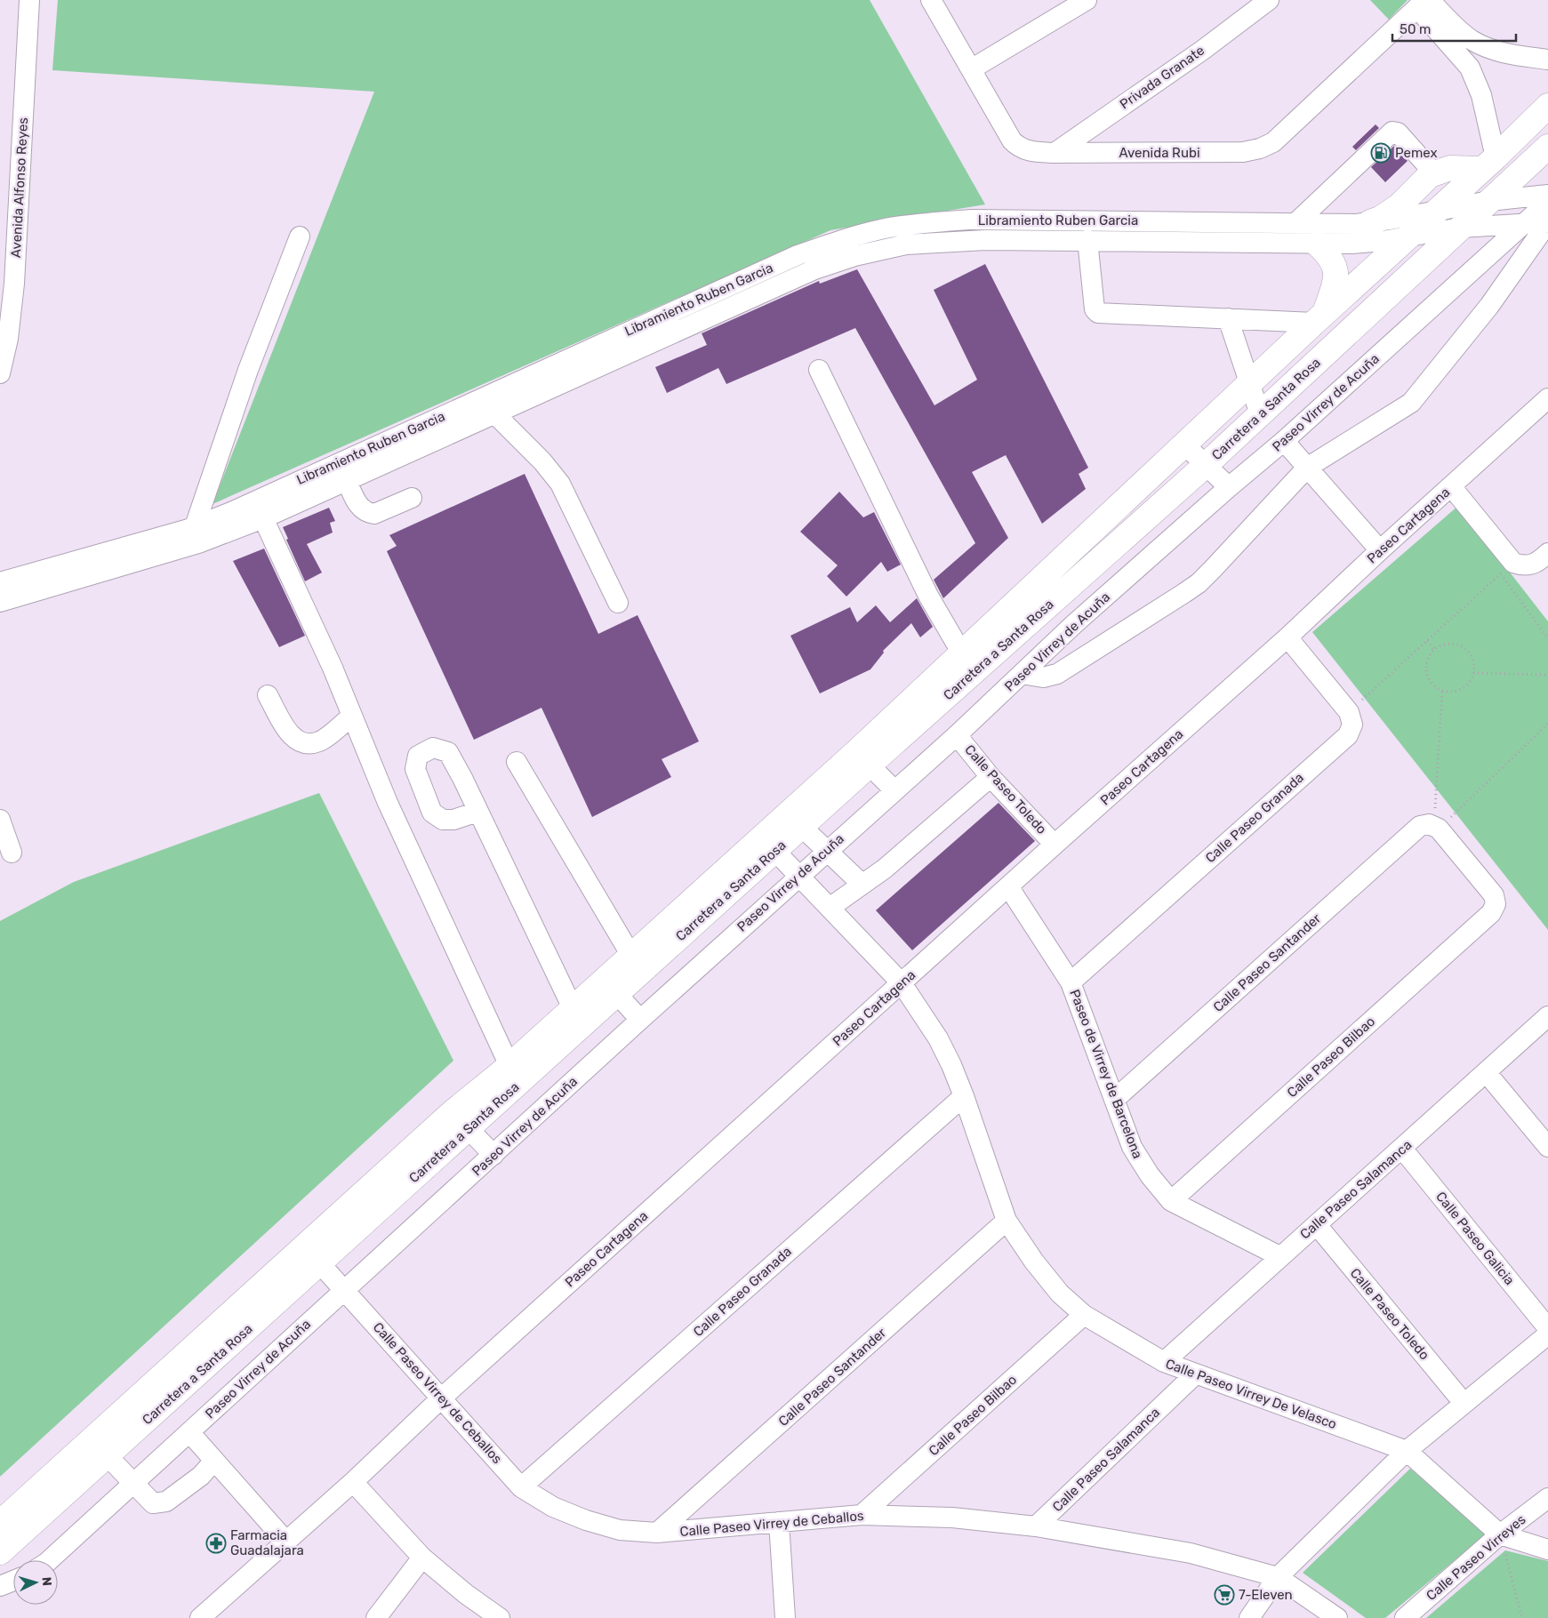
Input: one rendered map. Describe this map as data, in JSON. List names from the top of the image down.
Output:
{
  "streets": {
    "main road": ["Carretera a Santa Rosa"],
    "street": [
      "Privada Granate",
      "Avenida Rubi",
      "Avenida Alfonso Reyes",
      "Libramiento Ruben Garcia",
      "Paseo Virrey de Acuña",
      "Paseo Cartagena",
      "Calle Paseo Toledo",
      "Calle Paseo Granada",
      "Calle Paseo Santander",
      "Calle Paseo Bilbao",
      "Paseo de Virrey de Barcelona",
      "Calle Paseo Salamanca",
      "Calle Paseo Galicia",
      "Calle Paseo Virrey de Ceballos",
      "Calle Paseo Virrey De Velasco",
      "Calle Paseo Virreyes"
    ]
  },
  "crossings": [
    ["Privada Granate", "Avenida Rubi"],
    ["Libramiento Ruben Garcia", "Paseo Virrey de Acuña"],
    ["Libramiento Ruben Garcia", "Carretera a Santa Rosa"],
    ["Paseo Virrey de Acuña", "Calle Paseo Toledo"],
    ["Paseo Virrey de Acuña", "Calle Paseo Virrey de Ceballos"],
    ["Paseo Virrey de Acuña", "Calle Paseo Virrey De Velasco"],
    ["Carretera a Santa Rosa", "Calle Paseo Virrey de Ceballos"],
    ["Carretera a Santa Rosa", "Calle Paseo Virrey De Velasco"],
    ["Paseo Cartagena", "Calle Paseo Toledo"],
    ["Paseo Cartagena", "Paseo de Virrey de Barcelona"],
    ["Paseo Cartagena", "Calle Paseo Virrey de Ceballos"],
    ["Paseo Cartagena", "Calle Paseo Virrey De Velasco"],
    ["Calle Paseo Toledo", "Calle Paseo Salamanca"],
    ["Calle Paseo Granada", "Paseo de Virrey de Barcelona"],
    ["Calle Paseo Granada", "Calle Paseo Virrey de Ceballos"],
    ["Calle Paseo Granada", "Calle Paseo Virrey De Velasco"],
    ["Calle Paseo Santander", "Calle Paseo Bilbao"],
    ["Calle Paseo Santander", "Paseo de Virrey de Barcelona"],
    ["Calle Paseo Santander", "Calle Paseo Virrey de Ceballos"],
    ["Calle Paseo Santander", "Calle Paseo Virrey De Velasco"],
    ["Calle Paseo Bilbao", "Paseo de Virrey de Barcelona"],
    ["Calle Paseo Bilbao", "Calle Paseo Virrey de Ceballos"],
    ["Calle Paseo Bilbao", "Calle Paseo Virrey De Velasco"],
    ["Paseo de Virrey de Barcelona", "Calle Paseo Salamanca"],
    ["Calle Paseo Salamanca", "Calle Paseo Galicia"],
    ["Calle Paseo Salamanca", "Calle Paseo Virrey de Ceballos"],
    ["Calle Paseo Salamanca", "Calle Paseo Virrey De Velasco"],
    ["Calle Paseo Virrey De Velasco", "Calle Paseo Virreyes"]
  ],
  "places": {
    "fuel station": ["Pemex"],
    "pharmacy": ["Farmacia Guadalajara"],
    "supermarket": ["7-Eleven"]
  },
  "scale_bar": "50 m",
  "north": "right"
}
